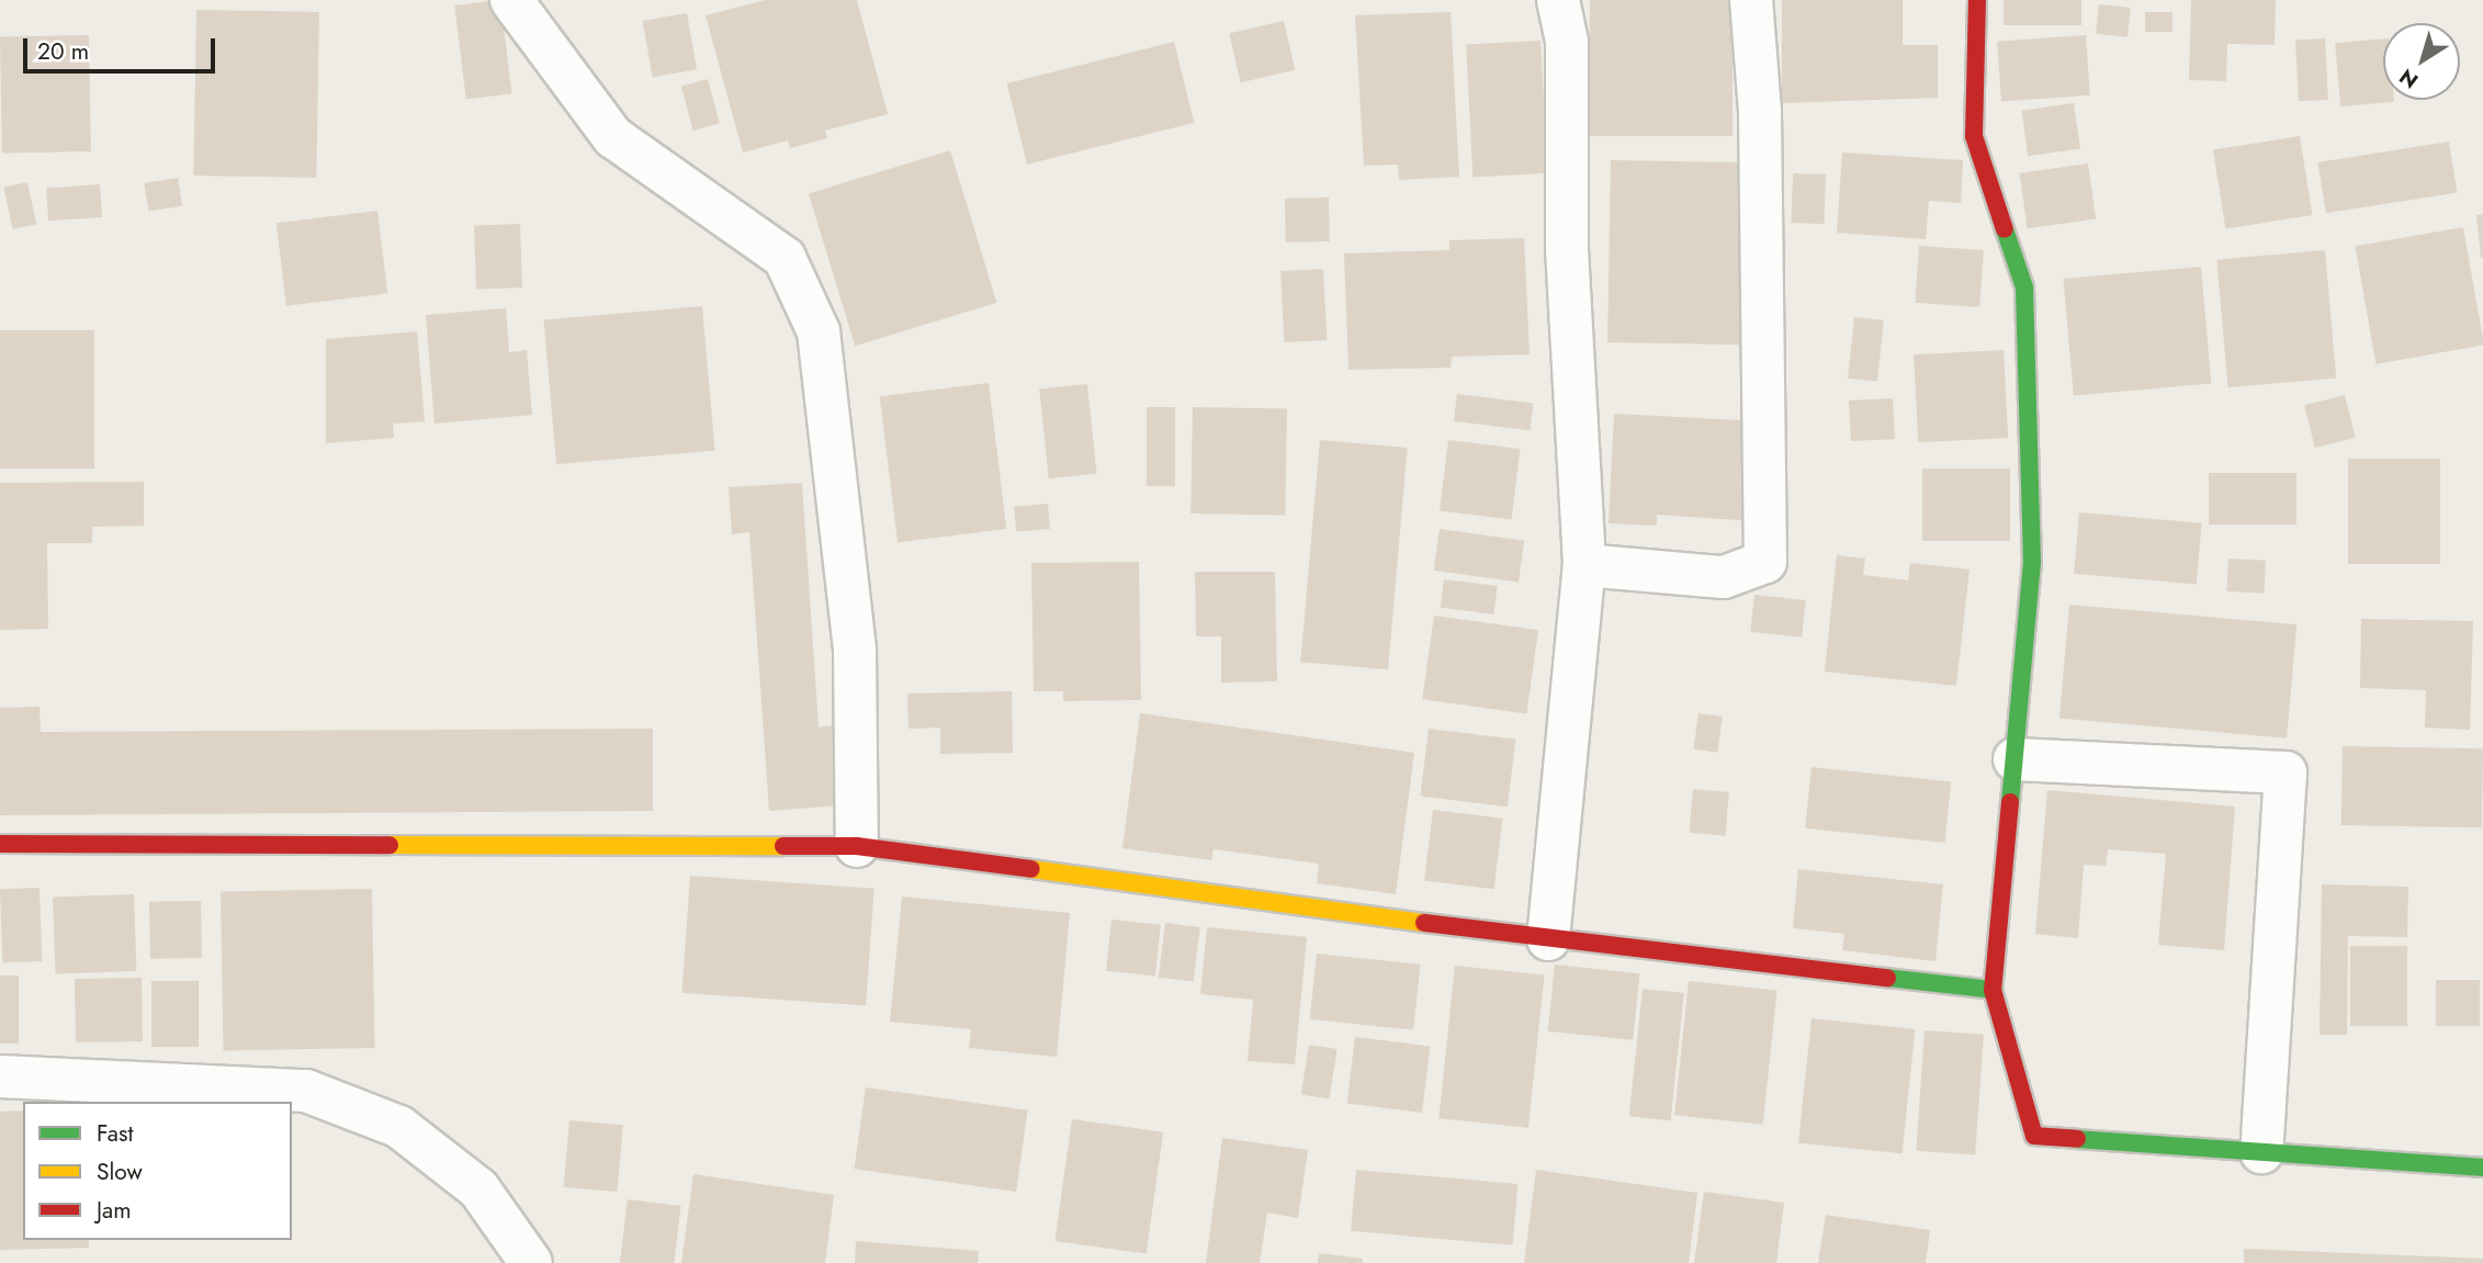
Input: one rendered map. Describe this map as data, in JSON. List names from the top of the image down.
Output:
{
  "legend": ["Fast", "Slow", "Jam"],
  "scale_bar": "20 m",
  "north": "bottom left"
}
